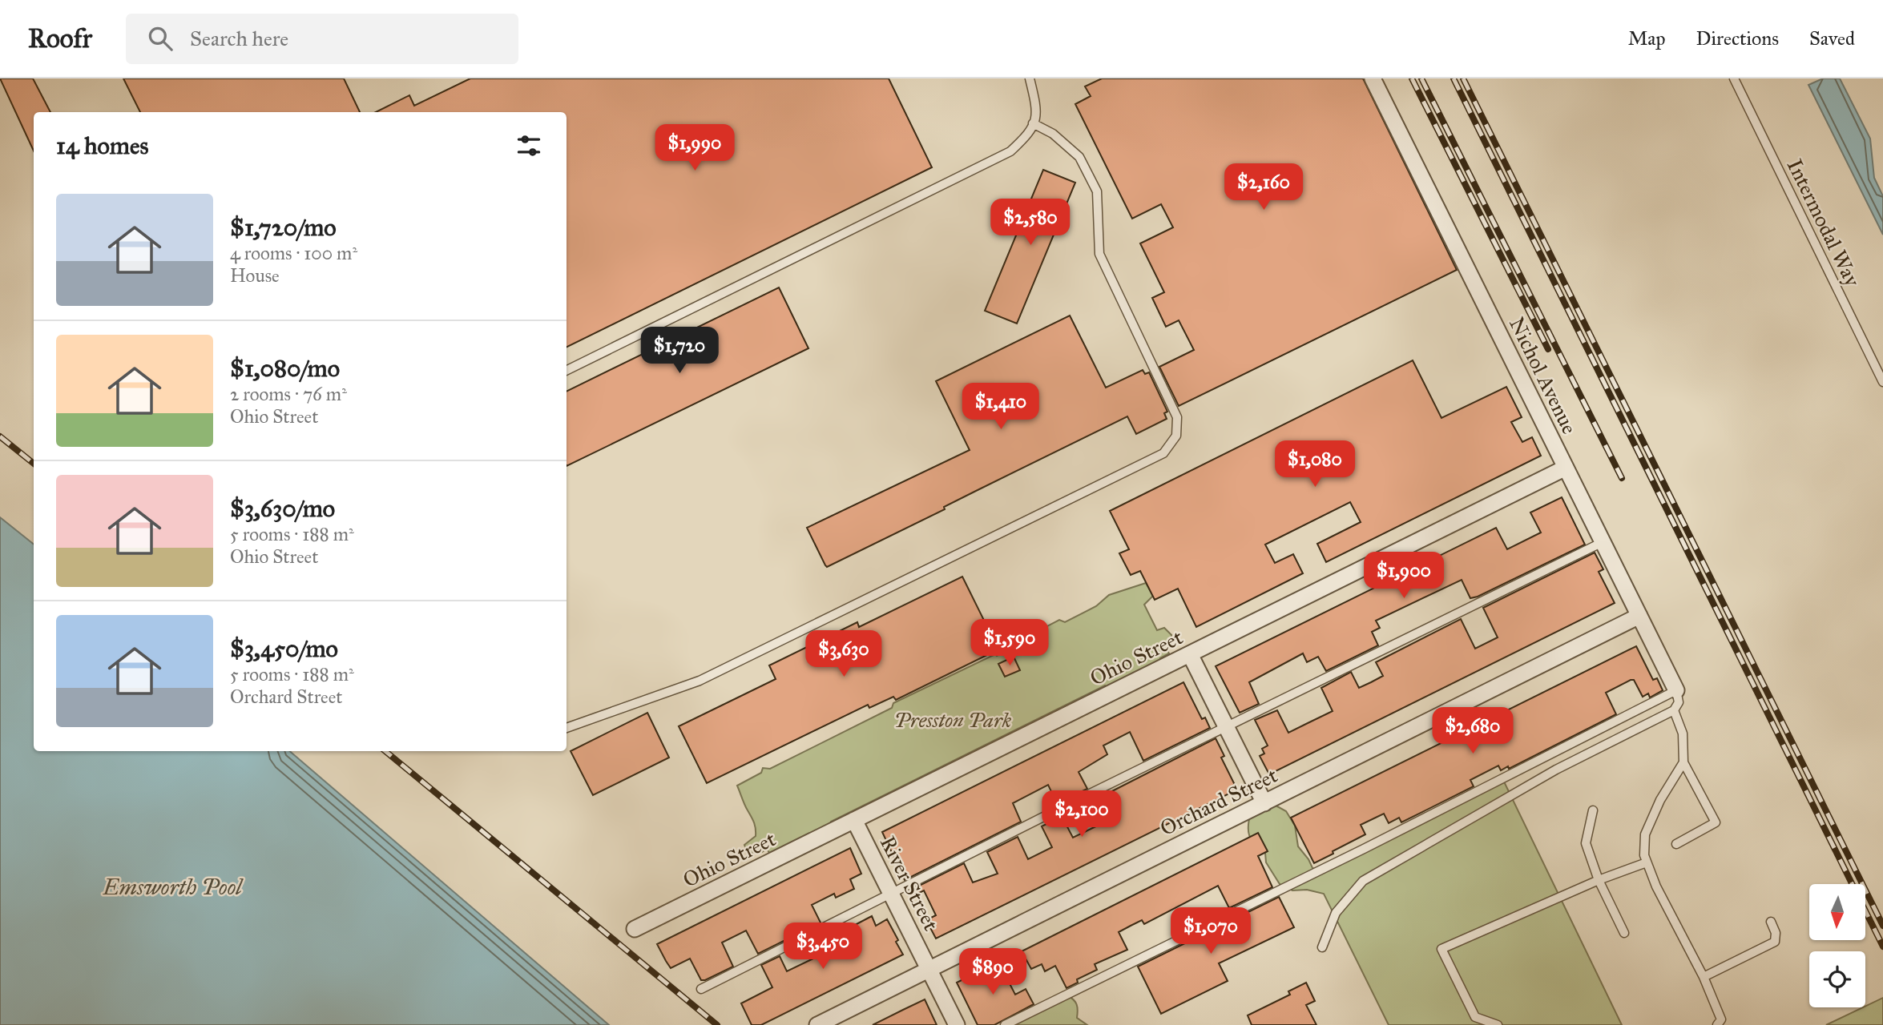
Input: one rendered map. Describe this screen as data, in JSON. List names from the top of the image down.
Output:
{
  "streets": {
    "street": [
      "Nichol Avenue",
      "Ohio Street",
      "Orchard Street",
      "River Street"
    ],
    "lane": ["Intermodal Way"]
  },
  "crossings": [
    ["Nichol Avenue", "Ohio Street"],
    ["Nichol Avenue", "Orchard Street"],
    ["Ohio Street", "River Street"],
    ["Orchard Street", "River Street"]
  ],
  "water": ["Emsworth Pool"],
  "parks": ["Presston Park"],
  "north": "bottom",
  "page": {
    "header": "Roofr",
    "search": "Search here",
    "nav": ["Map", "Directions", "Saved"],
    "heading": "14 homes",
    "price": [
      "$1,990",
      "$2,160",
      "$2,580",
      "$1,720",
      "$1,410",
      "$1,080",
      "$1,900",
      "$1,590",
      "$3,630",
      "$2,680",
      "$2,100",
      "$1,070",
      "$3,450",
      "$890"
    ],
    "list": [
      {
        "name": "$1,720/mo",
        "note": "4 rooms · 100 m² · House"
      },
      {
        "name": "$1,080/mo",
        "note": "2 rooms · 76 m² · Ohio Street"
      },
      {
        "name": "$3,630/mo",
        "note": "5 rooms · 188 m² · Ohio Street"
      },
      {
        "name": "$3,450/mo",
        "note": "5 rooms · 188 m² · Orchard Street"
      }
    ]
  }
}
